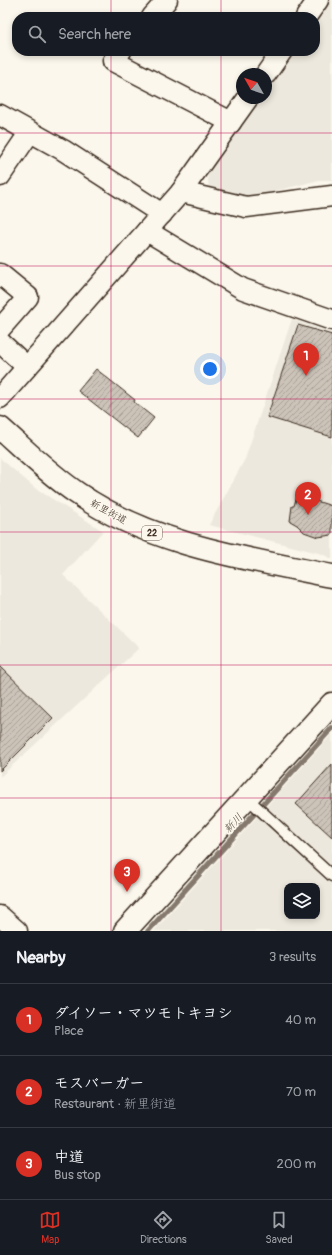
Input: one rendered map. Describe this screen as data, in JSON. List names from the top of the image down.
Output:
{
  "streets": {
    "main road": ["新里街道", "22"]
  },
  "water": ["新川"],
  "north": "top left",
  "page": {
    "search": "Search here",
    "pins": ["1", "2", "3"],
    "heading": ["Nearby", "3 results"],
    "list": [
      {
        "mark": "1",
        "name": "ダイソー・マツモトキヨシ",
        "note": "Place",
        "value": "40 m"
      },
      {
        "mark": "2",
        "name": "モスバーガー",
        "note": "Restaurant · 新里街道",
        "value": "70 m"
      },
      {
        "mark": "3",
        "name": "中道",
        "note": "Bus stop",
        "value": "200 m"
      }
    ],
    "nav": ["Map", "Directions", "Saved"]
  }
}
